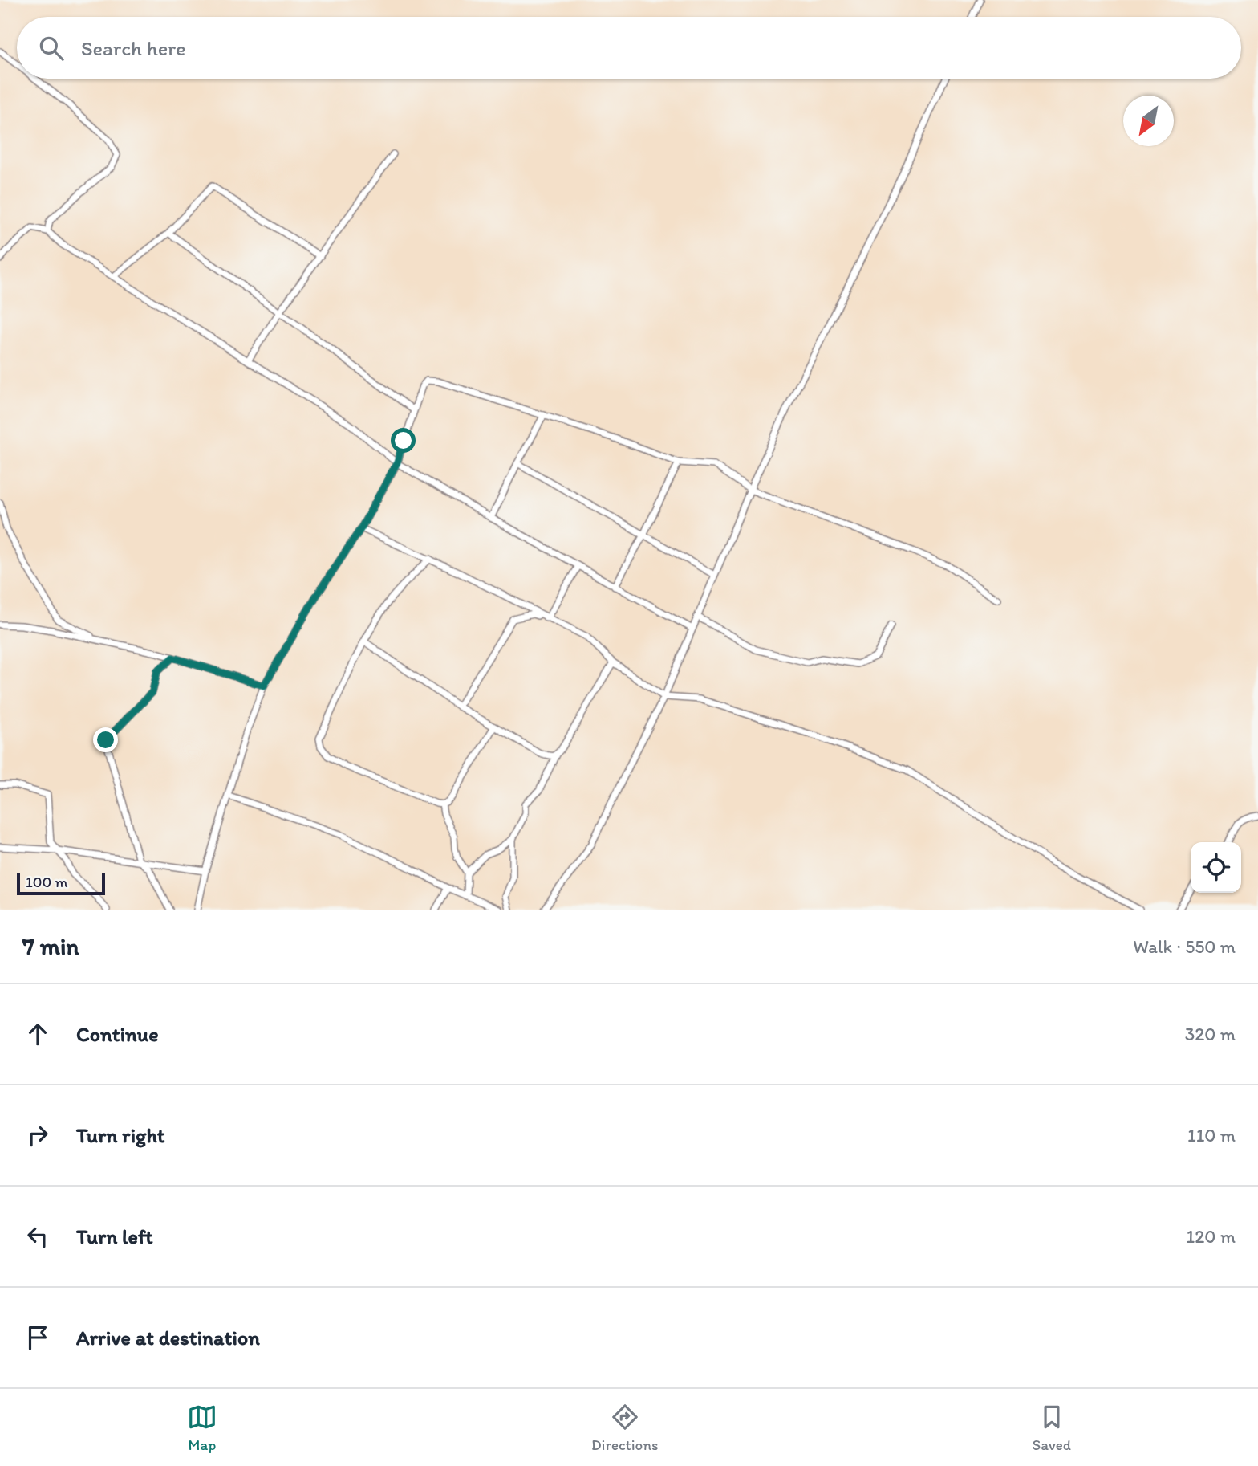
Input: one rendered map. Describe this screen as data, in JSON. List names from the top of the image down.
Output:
{
  "scale_bar": "100 m",
  "north": "bottom left",
  "page": {
    "search": "Search here",
    "scale": "100 m",
    "heading": ["7 min", "Walk · 550 m"],
    "list": [
      ["Continue", "320 m"],
      ["Turn right", "110 m"],
      ["Turn left", "120 m"],
      "Arrive at destination"
    ],
    "nav": ["Map", "Directions", "Saved"]
  }
}
